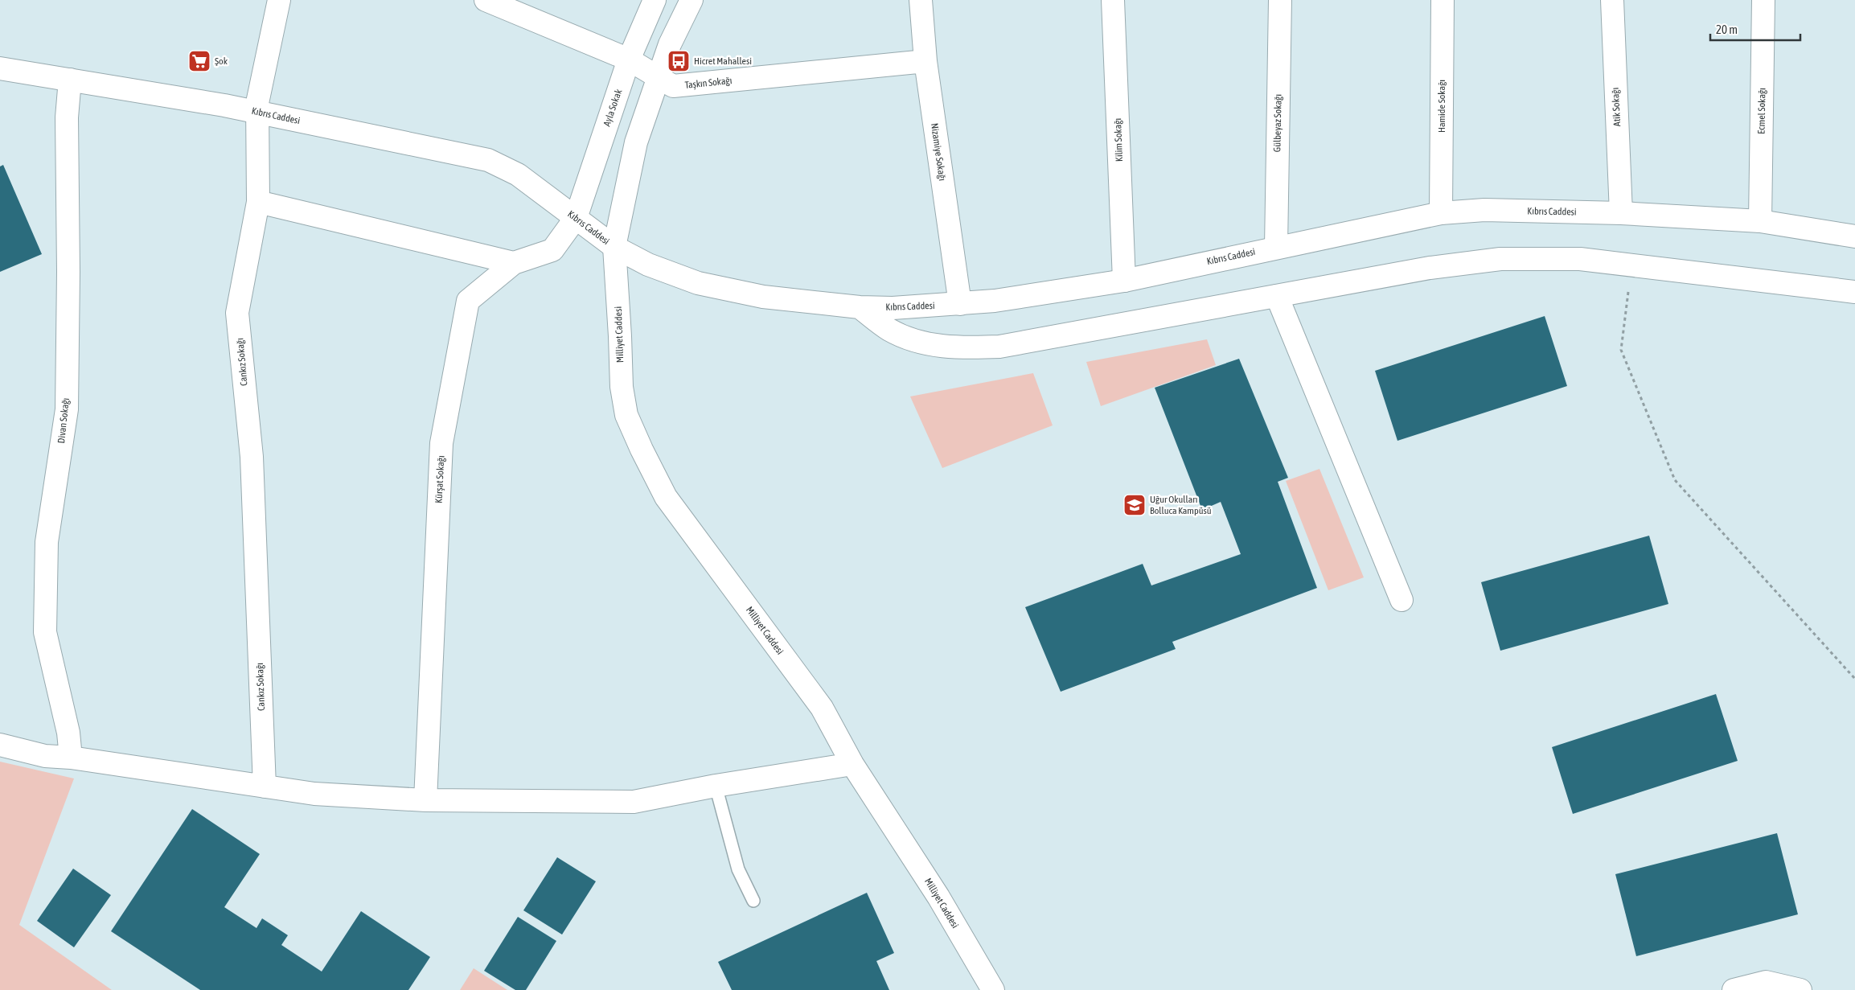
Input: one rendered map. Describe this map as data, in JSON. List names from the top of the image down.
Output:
{
  "streets": {
    "street": [
      "Taşkın Sokağı",
      "Hamide Sokağı",
      "Atik Sokağı",
      "Ayla Sokak",
      "Ecmel Sokağı",
      "Kıbrıs Caddesi",
      "Gülbeyaz Sokağı",
      "Kilim Sokağı",
      "Nizamiye Sokağı",
      "Milliyet Caddesi",
      "Cankız Sokağı",
      "Divan Sokağı",
      "Kürşat Sokağı"
    ]
  },
  "crossings": [
    ["Taşkın Sokağı", "Ayla Sokak"],
    ["Taşkın Sokağı", "Nizamiye Sokağı"],
    ["Taşkın Sokağı", "Milliyet Caddesi"],
    ["Hamide Sokağı", "Kıbrıs Caddesi"],
    ["Atik Sokağı", "Kıbrıs Caddesi"],
    ["Ayla Sokak", "Kıbrıs Caddesi"],
    ["Ayla Sokak", "Kürşat Sokağı"],
    ["Ecmel Sokağı", "Kıbrıs Caddesi"],
    ["Kıbrıs Caddesi", "Gülbeyaz Sokağı"],
    ["Kıbrıs Caddesi", "Kilim Sokağı"],
    ["Kıbrıs Caddesi", "Nizamiye Sokağı"],
    ["Kıbrıs Caddesi", "Milliyet Caddesi"],
    ["Kıbrıs Caddesi", "Cankız Sokağı"],
    ["Kıbrıs Caddesi", "Divan Sokağı"],
    ["Kıbrıs Caddesi", "Kürşat Sokağı"]
  ],
  "places": {
    "supermarket": ["Şok"],
    "bus stop": ["Hicret Mahallesi"],
    "school or university": ["Uğur Okulları Bolluca Kampüsü"]
  },
  "scale_bar": "20 m"
}
